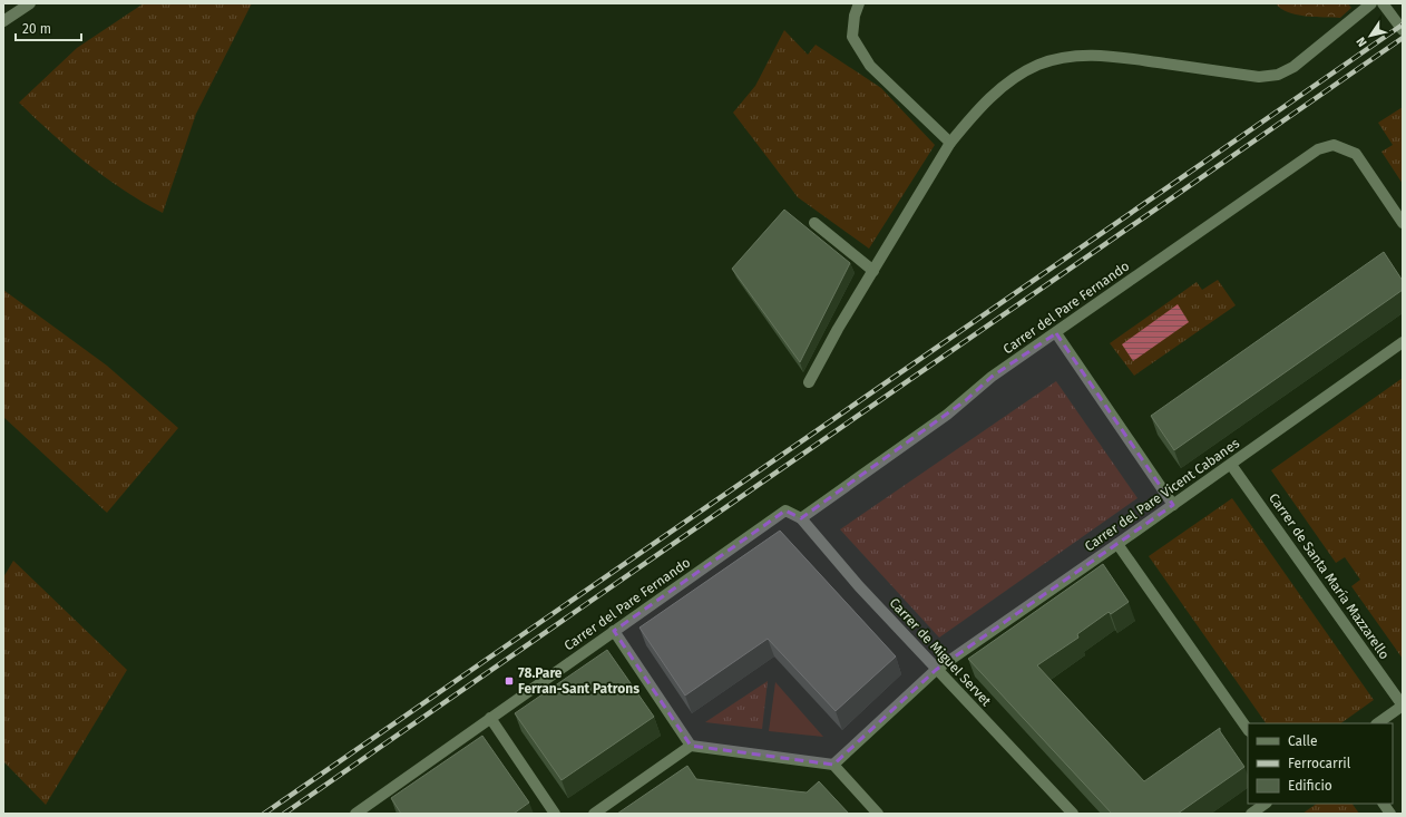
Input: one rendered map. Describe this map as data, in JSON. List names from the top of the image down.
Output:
{
  "streets": {
    "street": [
      "Carrer del Pare Fernando",
      "Carrer del Pare Vicent Cabanes",
      "Carrer de Santa María Mazzarello",
      "Carrer de Miguel Servet"
    ]
  },
  "crossings": [
    ["Carrer del Pare Fernando", "Carrer de Miguel Servet"],
    ["Carrer del Pare Vicent Cabanes", "Carrer de Santa María Mazzarello"],
    ["Carrer del Pare Vicent Cabanes", "Carrer de Miguel Servet"]
  ],
  "places": {
    "transit": ["78.Pare Ferran-Sant Patrons"]
  },
  "legend": ["Calle", "Ferrocarril", "Edificio"],
  "scale_bar": "20 m",
  "north": "bottom left"
}
